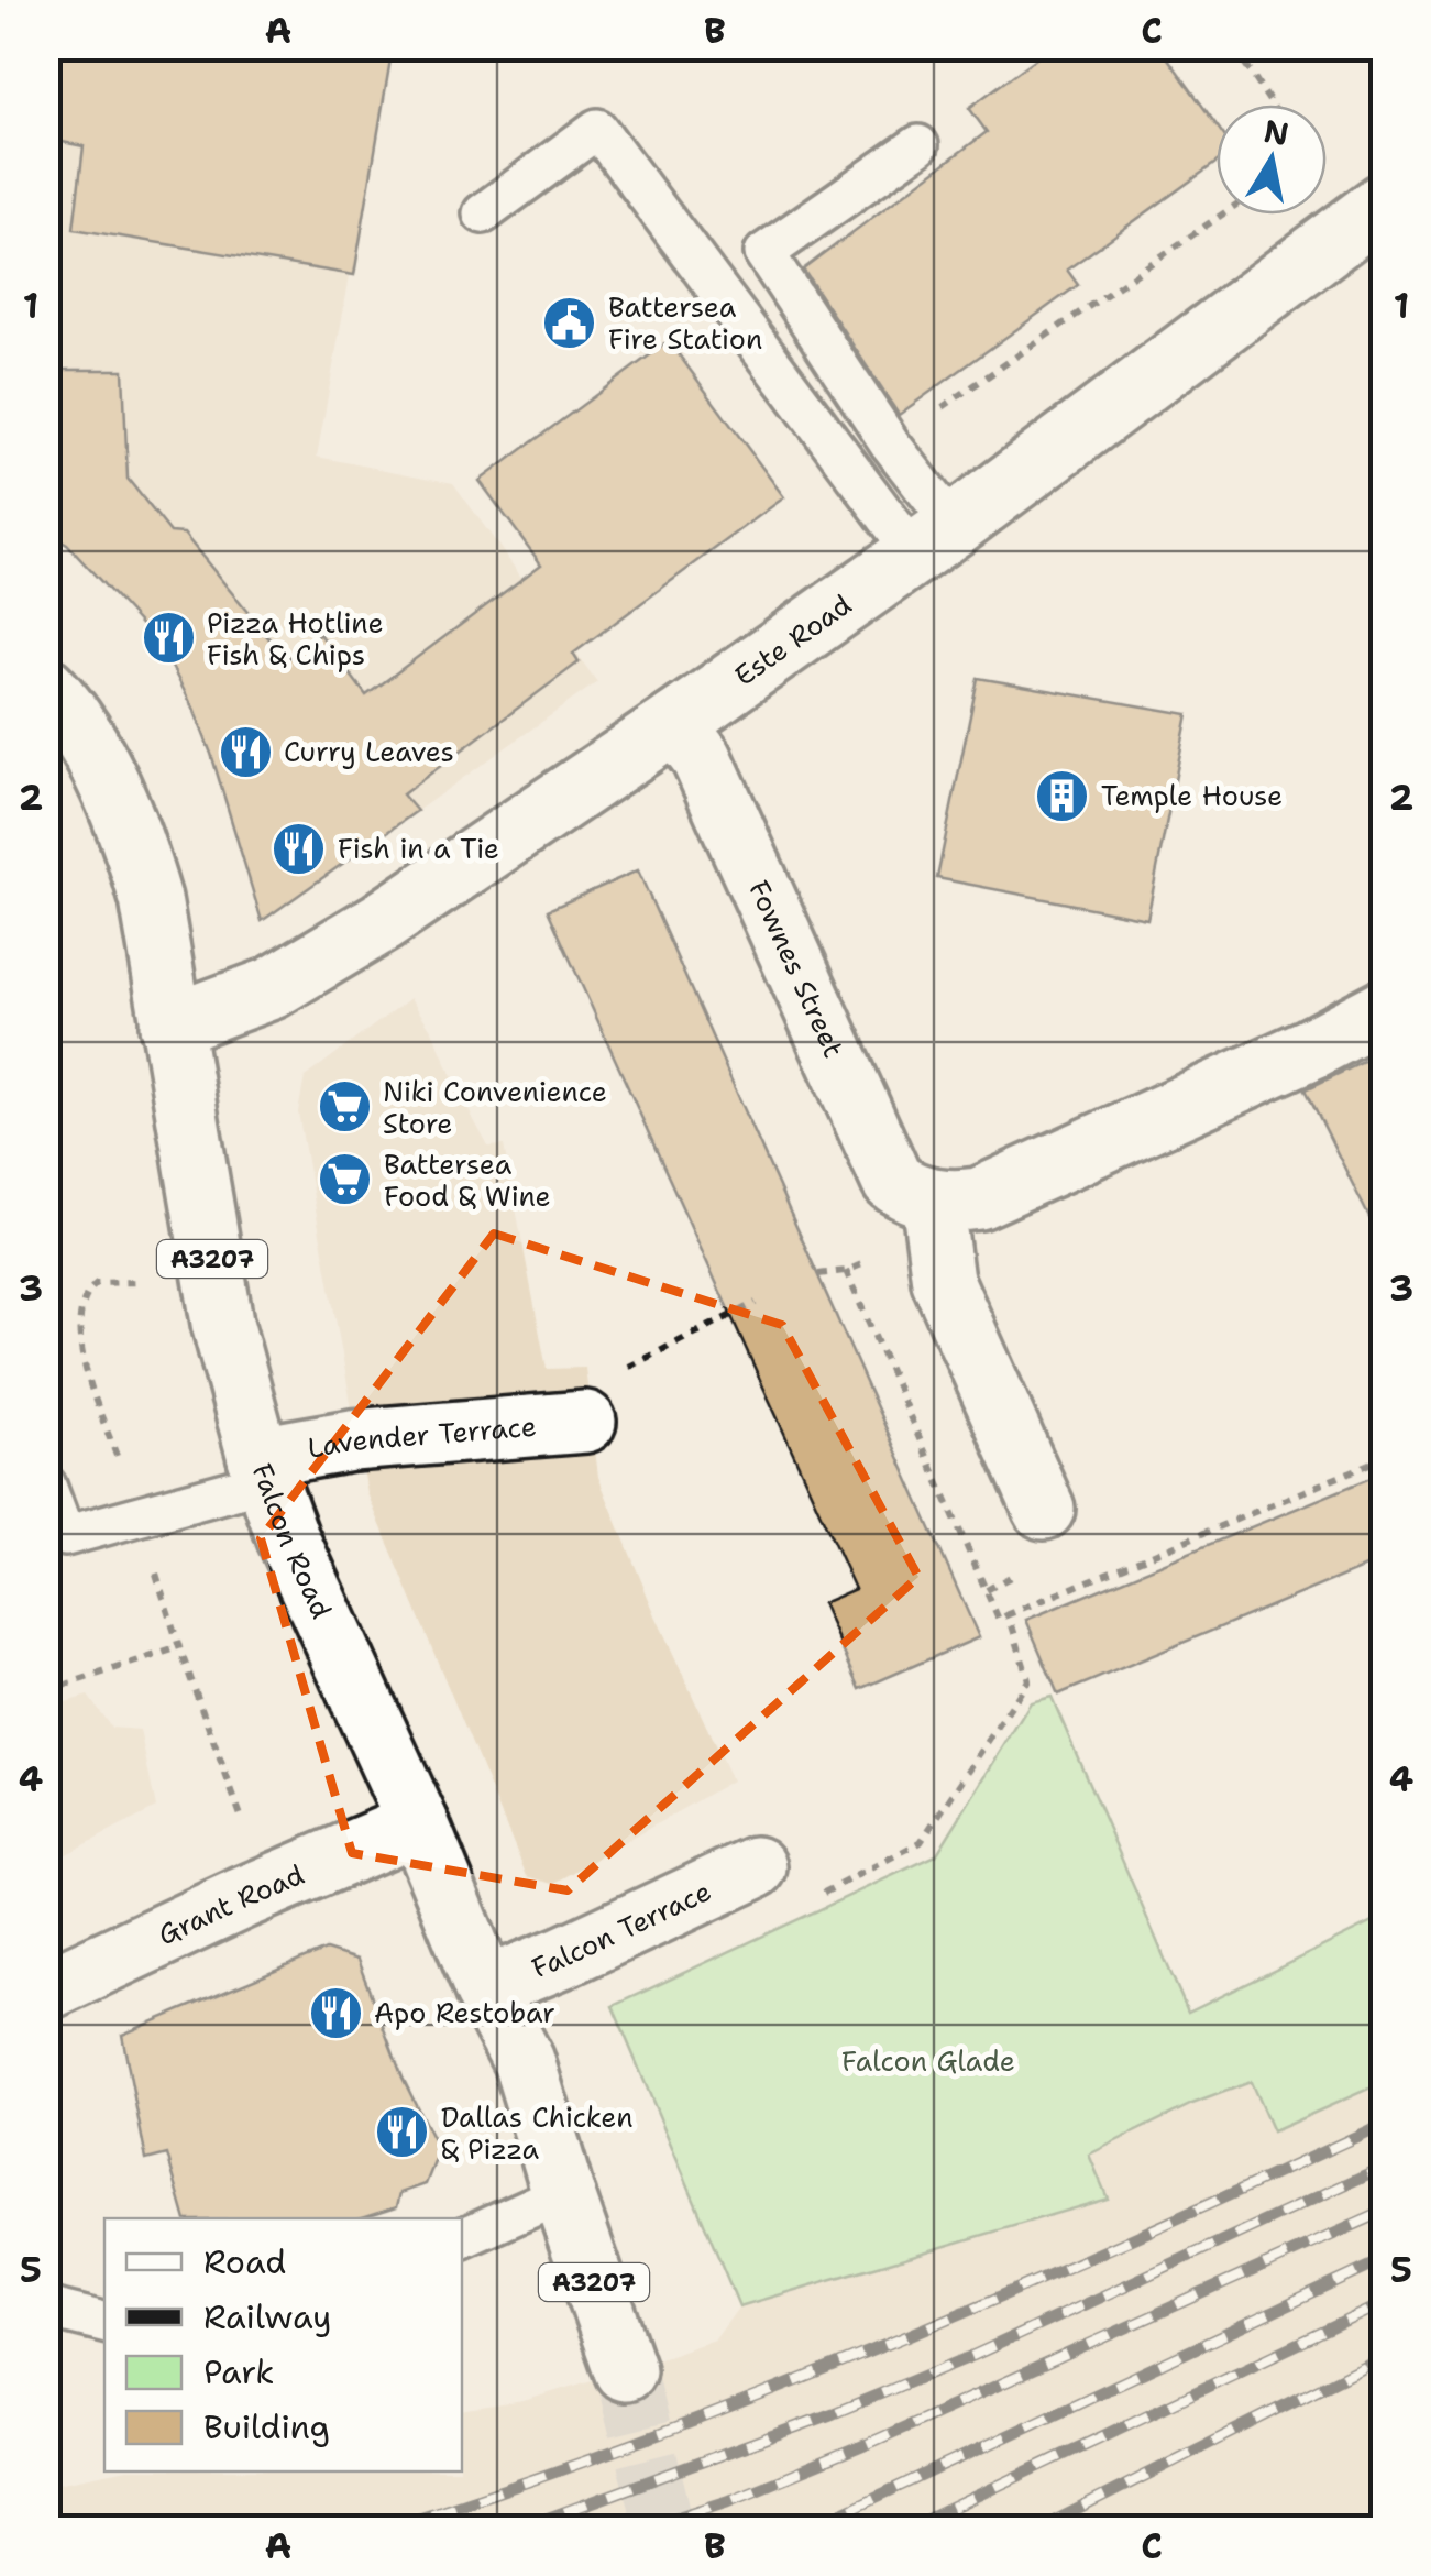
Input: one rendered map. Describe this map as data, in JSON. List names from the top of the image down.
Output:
{
  "streets": {
    "street": [
      "Este Road",
      "Fownes Street",
      "A3207",
      "Lavender Terrace",
      "Falcon Road",
      "Grant Road",
      "Falcon Terrace"
    ]
  },
  "crossings": [
    ["Este Road", "Fownes Street"],
    ["Este Road", "Falcon Road"],
    ["Lavender Terrace", "Falcon Road"],
    ["Falcon Road", "Grant Road"],
    ["Falcon Road", "Falcon Terrace"]
  ],
  "parks": ["Falcon Glade"],
  "places": {
    "public building": ["Battersea Fire Station"],
    "restaurant": [
      "Pizza Hotline Fish & Chips",
      "Curry Leaves",
      "Fish in a Tie",
      "Apo Restobar",
      "Dallas Chicken & Pizza"
    ],
    "building": ["Temple House"],
    "supermarket": ["Niki Convenience Store", "Battersea Food & Wine"]
  },
  "legend": [
    "Road",
    "Railway",
    "Park",
    "Building"
  ],
  "north": "top",
  "grid": {
    "columns": ["A", "B", "C"],
    "rows": [
      "1",
      "2",
      "3",
      "4",
      "5"
    ]
  }
}
